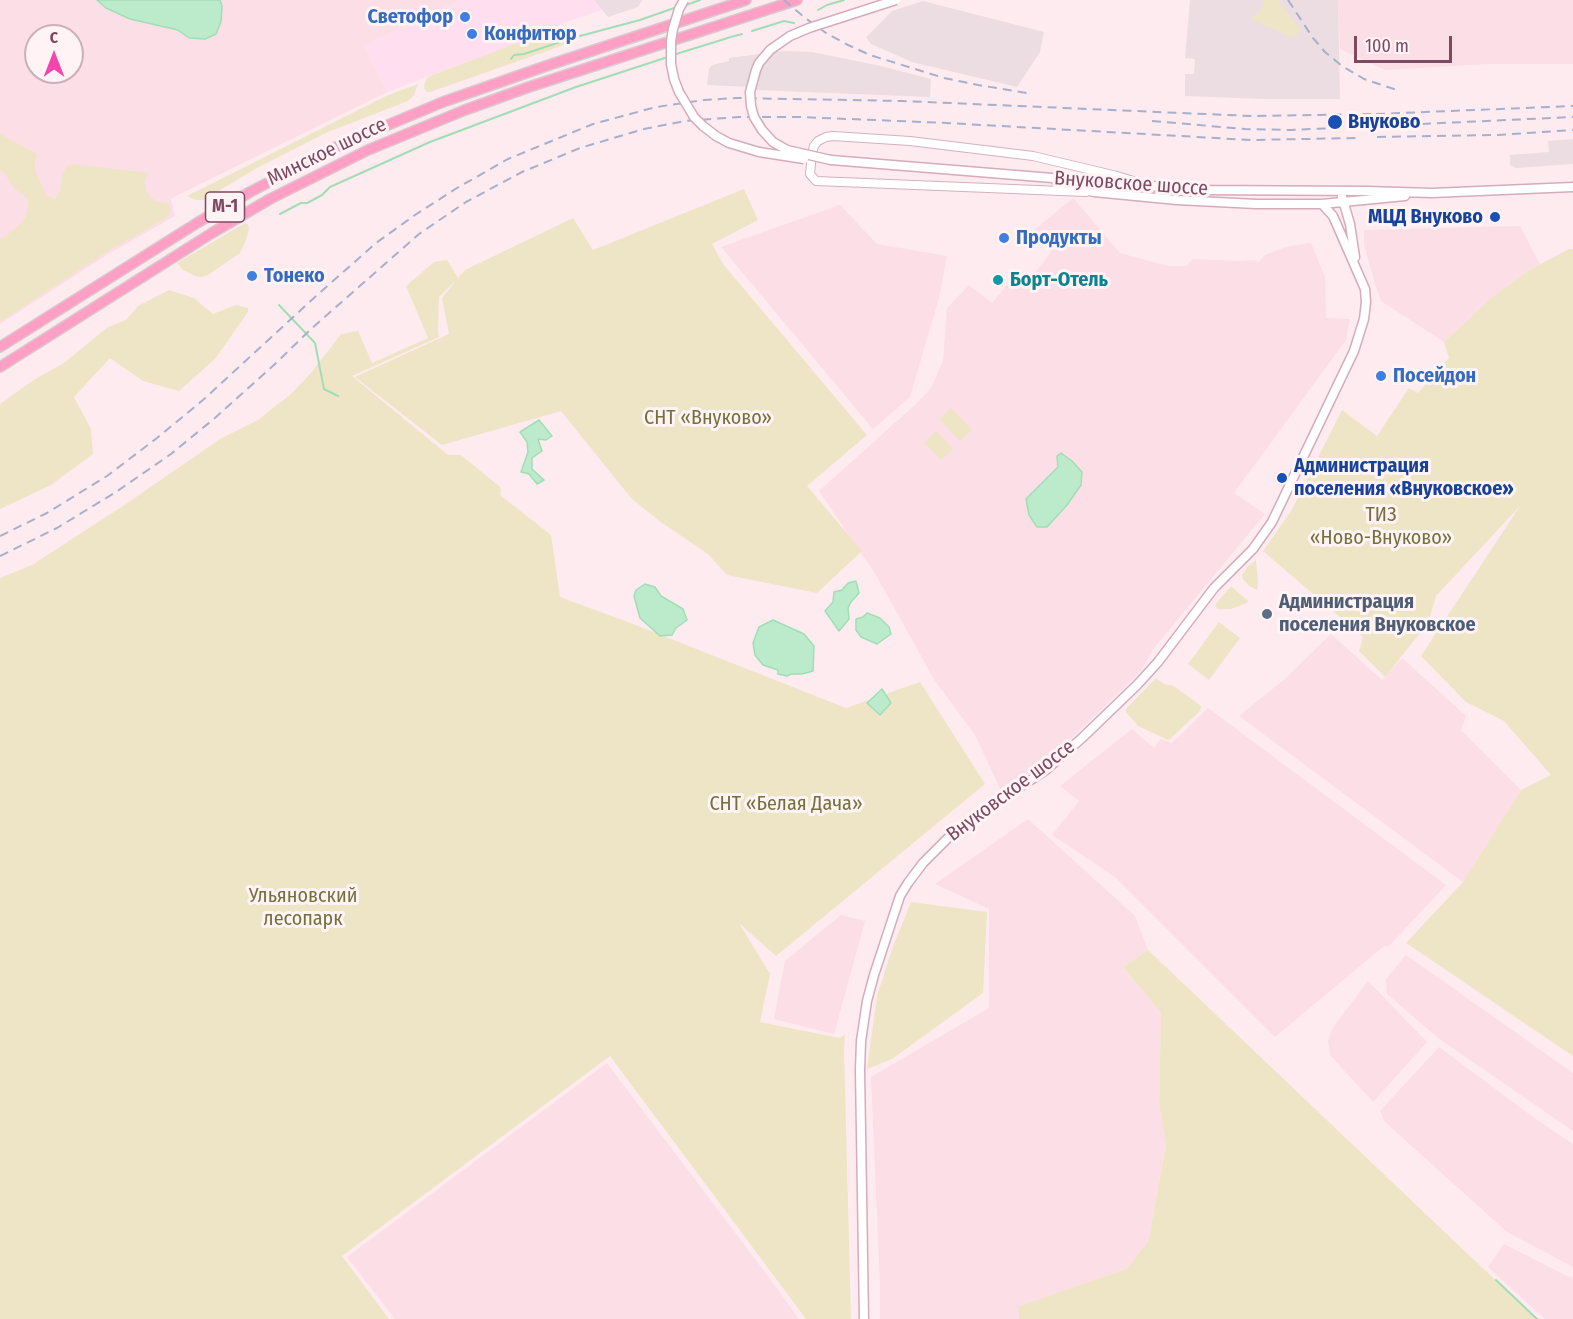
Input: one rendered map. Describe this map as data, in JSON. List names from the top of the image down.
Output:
{
  "streets": {
    "highway": ["Минское шоссе", "М-1"],
    "main road": ["Внуковское шоссе"]
  },
  "parks": [
    "СНТ «Внуково»",
    "ТИЗ «Ново-Внуково»",
    "СНТ «Белая Дача»",
    "Ульяновский лесопарк"
  ],
  "places": [
    "Светофор",
    "Конфитюр",
    "Внуково",
    "МЦД Внуково",
    "Продукты",
    "Тонеко",
    "Борт-Отель",
    "Посейдон",
    "Администрация поселения «Внуковское»",
    "Администрация поселения Внуковское"
  ],
  "scale_bar": "100 m",
  "north": "top"
}
